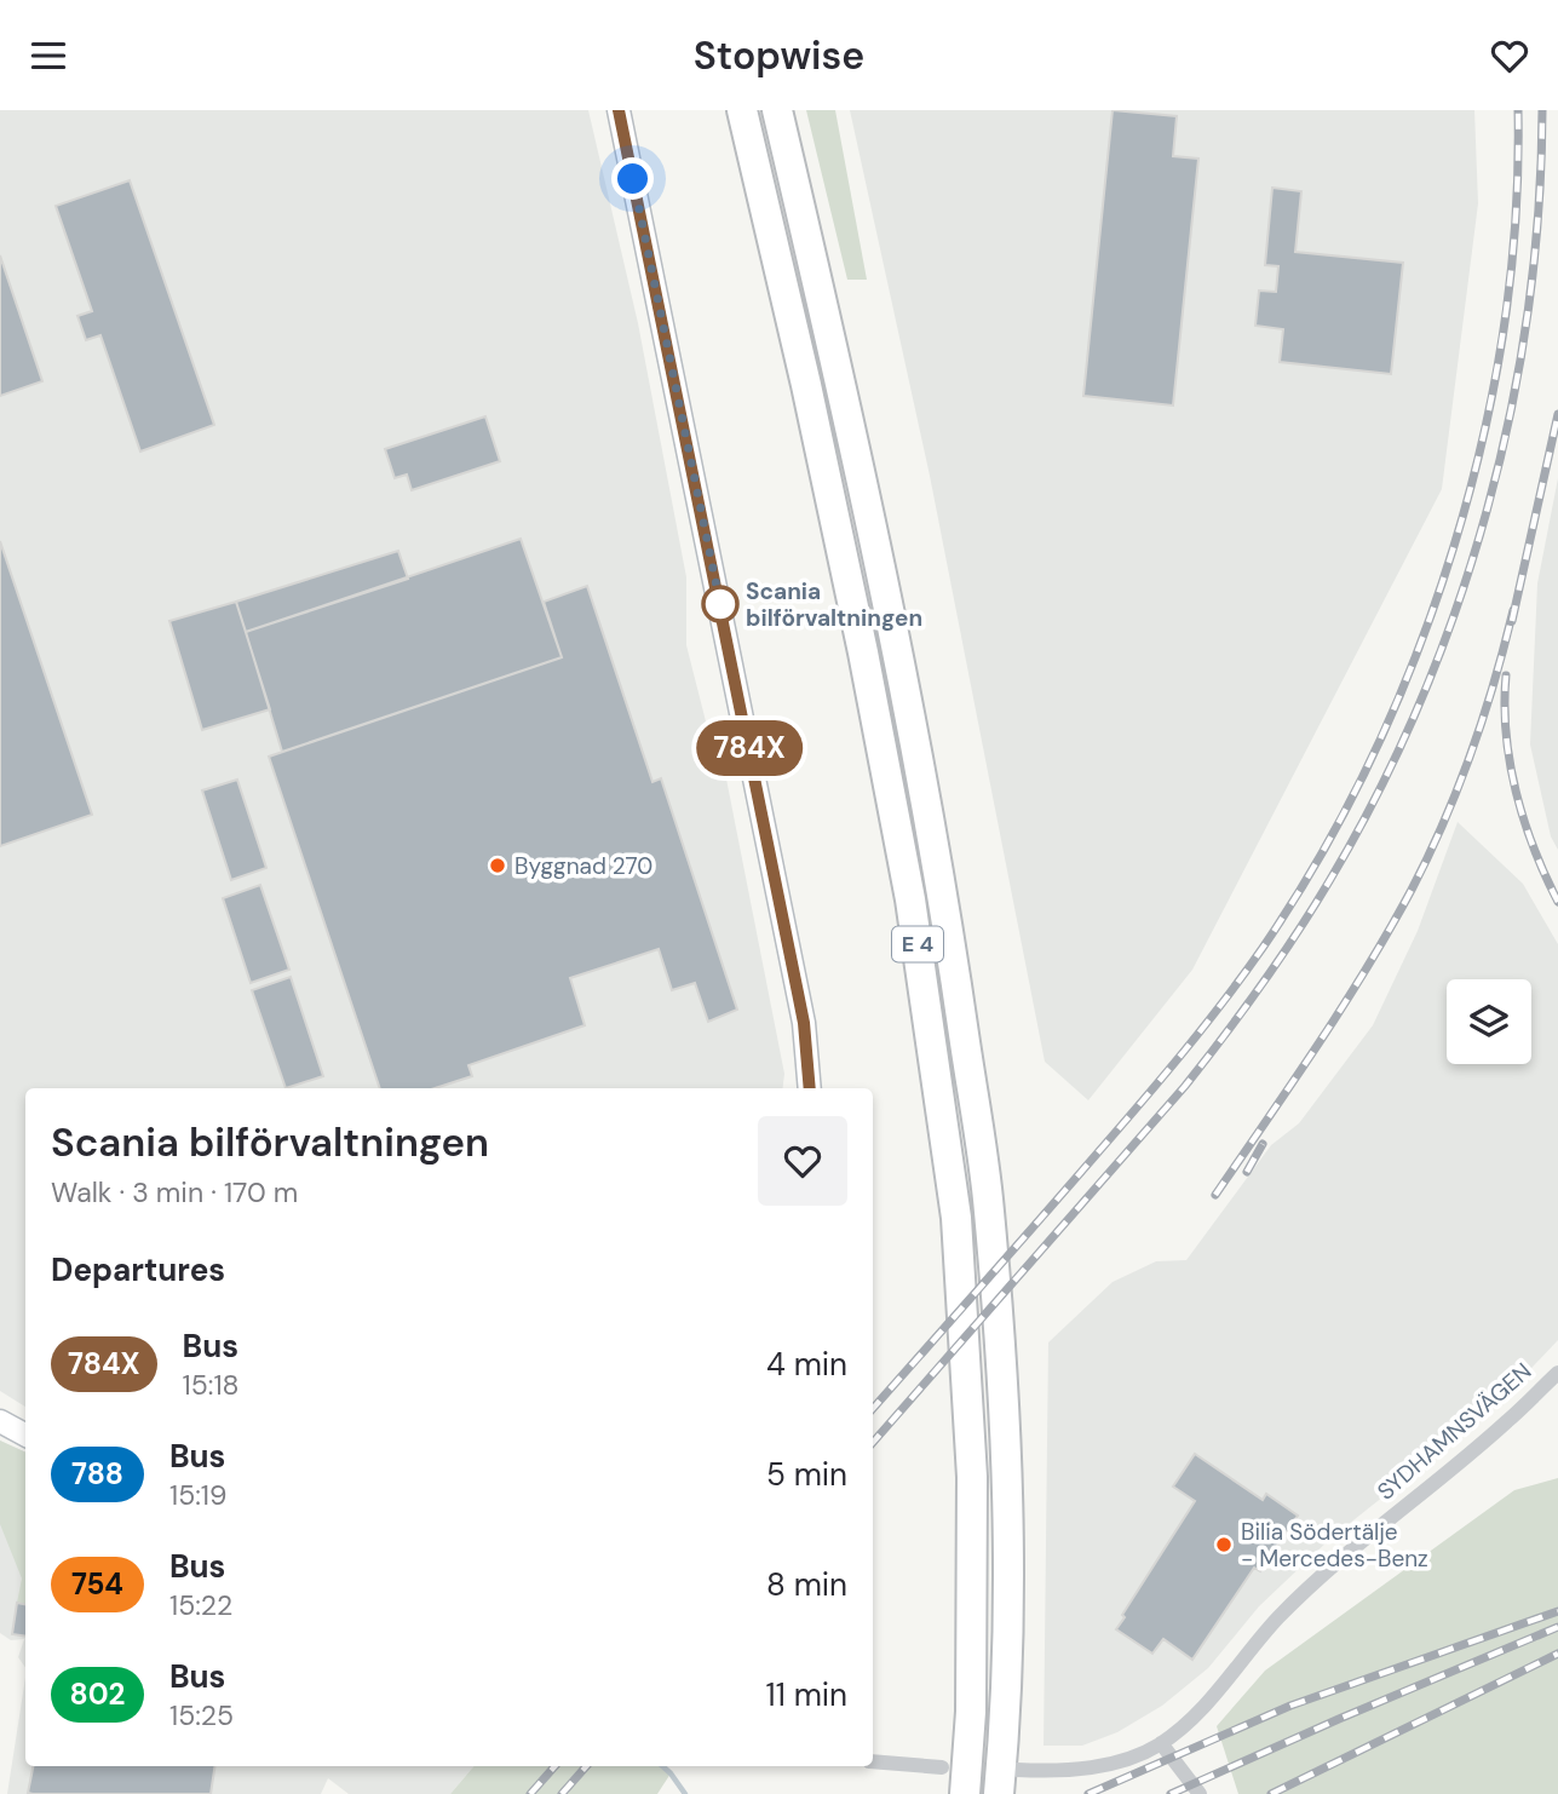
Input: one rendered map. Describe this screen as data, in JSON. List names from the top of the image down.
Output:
{
  "streets": {
    "highway": ["E 4"],
    "street": ["SYDHAMNSVÄGEN"]
  },
  "places": ["Scania bilförvaltningen", "Byggnad 270", "Bilia Södertälje - Mercedes-Benz"],
  "lines": ["bus line 784X"],
  "page": {
    "header": "Stopwise",
    "on_map": "784X",
    "heading": [
      ["Scania bilförvaltningen", "Walk · 3 min · 170 m"],
      "Departures"
    ],
    "list": [
      {
        "mark": "784X",
        "name": "Bus",
        "note": "15:18",
        "value": "4 min"
      },
      {
        "mark": "788",
        "name": "Bus",
        "note": "15:19",
        "value": "5 min"
      },
      {
        "mark": "754",
        "name": "Bus",
        "note": "15:22",
        "value": "8 min"
      },
      {
        "mark": "802",
        "name": "Bus",
        "note": "15:25",
        "value": "11 min"
      }
    ]
  }
}
